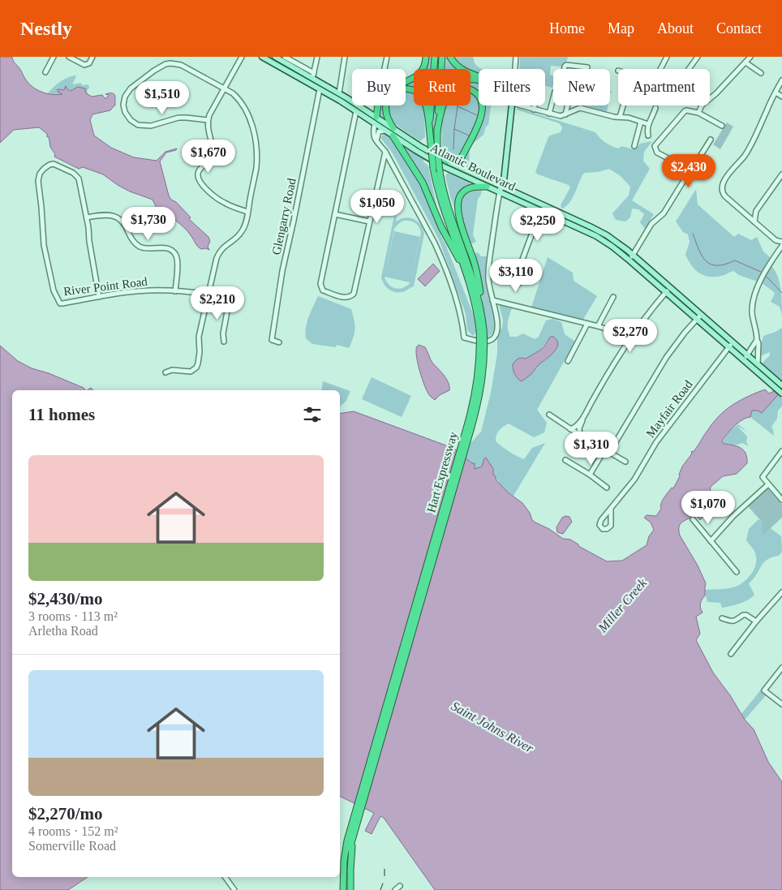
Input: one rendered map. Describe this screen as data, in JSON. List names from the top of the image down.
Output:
{
  "streets": {
    "highway": ["Hart Expressway"],
    "main road": ["Atlantic Boulevard"],
    "street": ["Glengarry Road", "River Point Road", "Mayfair Road"]
  },
  "crossings": [
    ["Atlantic Boulevard", "Glengarry Road"],
    ["Atlantic Boulevard", "Mayfair Road"]
  ],
  "water": ["Miller Creek", "Saint Johns River"],
  "page": {
    "header": "Nestly",
    "nav": [
      "Home",
      "Map",
      "About",
      "Contact"
    ],
    "chip": [
      "Buy",
      "Rent",
      "Filters",
      "New",
      "Apartment"
    ],
    "price": [
      "$1,510",
      "$1,670",
      "$2,430",
      "$1,050",
      "$1,730",
      "$2,250",
      "$3,110",
      "$2,210",
      "$2,270",
      "$1,310",
      "$1,070"
    ],
    "heading": "11 homes",
    "list": [
      {
        "name": "$2,430/mo",
        "note": "3 rooms · 113 m² · Arletha Road"
      },
      {
        "name": "$2,270/mo",
        "note": "4 rooms · 152 m² · Somerville Road"
      }
    ]
  }
}
